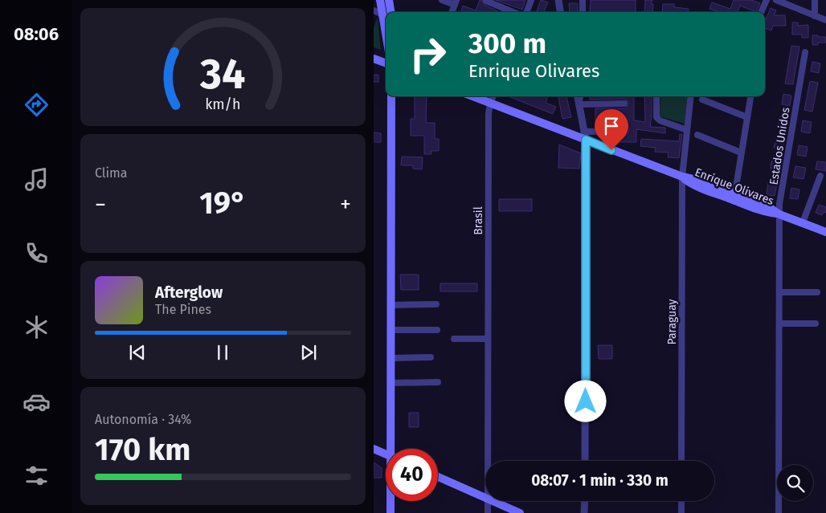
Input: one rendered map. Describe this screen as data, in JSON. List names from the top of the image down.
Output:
{
  "streets": {
    "main road": ["Enrique Olivares"],
    "street": ["Estados Unidos", "Brasil", "Paraguay"]
  },
  "crossings": [
    ["Estados Unidos", "Enrique Olivares"],
    ["Enrique Olivares", "Brasil"],
    ["Enrique Olivares", "Paraguay"]
  ],
  "page": {
    "tabs": "08:06",
    "turn": ["300 m", "Enrique Olivares"],
    "tile": [
      "Clima",
      ["Autonomía · 34%", "170 km"]
    ],
    "heat": ["−", "19°", "+"],
    "song": ["Afterglow", "The Pines"],
    "limit": "40",
    "trip": "08:07 · 1 min · 330 m",
    "gauge": ["34", "km/h"]
  }
}
